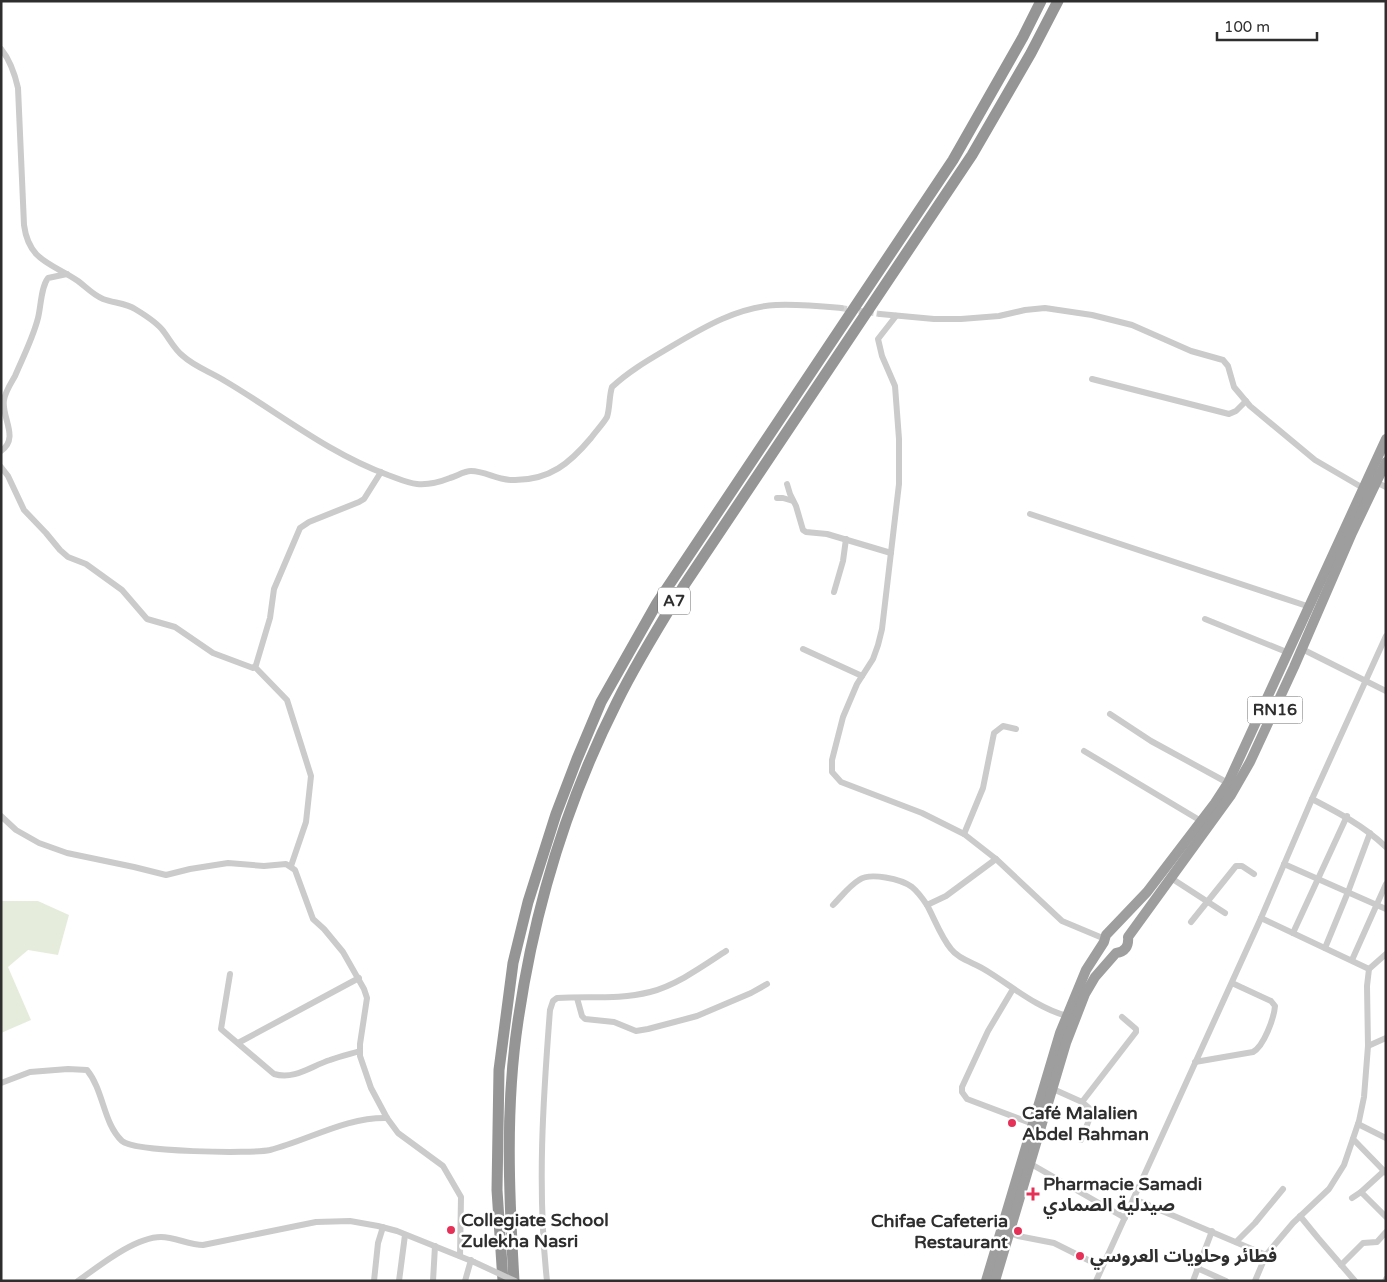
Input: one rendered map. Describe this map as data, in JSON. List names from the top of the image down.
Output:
{
  "streets": {
    "highway": ["A7", "RN16"]
  },
  "places": {
    "other": [
      "Café Malalien Abdel Rahman",
      "Collegiate School Zulekha Nasri",
      "Chifae Cafeteria Restaurant",
      "فطائر وحلويات العروسي"
    ],
    "health": ["Pharmacie Samadi صيدلية الصمادي"]
  },
  "scale_bar": "100 m"
}
